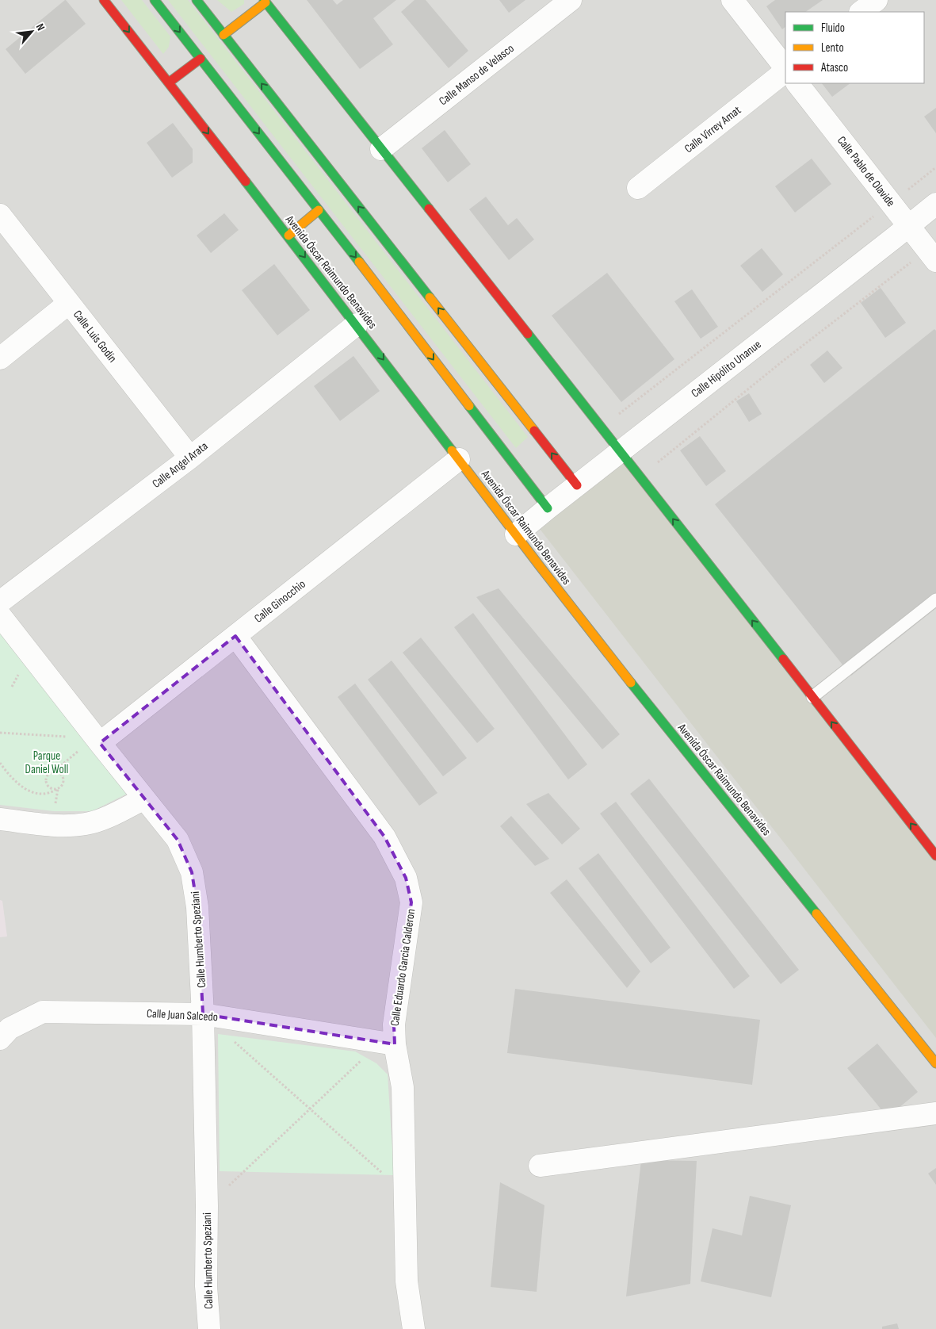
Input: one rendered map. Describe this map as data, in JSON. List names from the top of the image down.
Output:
{
  "streets": {
    "main road": ["Avenida Óscar Raimundo Benavides"],
    "street": [
      "Calle Manso de Velasco",
      "Calle Virrey Amat",
      "Calle Pablo de Olavide",
      "Calle Luis Godín",
      "Calle Hipólito Unanue",
      "Calle Angel Arata",
      "Calle Ginocchio",
      "Calle Humberto Speziani",
      "Calle Eduardo Garcia Calderon",
      "Calle Juan Salcedo"
    ]
  },
  "crossings": [
    ["Calle Pablo de Olavide", "Calle Hipólito Unanue"],
    ["Avenida Óscar Raimundo Benavides", "Calle Hipólito Unanue"],
    ["Avenida Óscar Raimundo Benavides", "Calle Angel Arata"],
    ["Avenida Óscar Raimundo Benavides", "Calle Ginocchio"],
    ["Calle Luis Godín", "Calle Angel Arata"],
    ["Calle Ginocchio", "Calle Humberto Speziani"],
    ["Calle Ginocchio", "Calle Eduardo Garcia Calderon"],
    ["Calle Humberto Speziani", "Calle Juan Salcedo"],
    ["Calle Eduardo Garcia Calderon", "Calle Juan Salcedo"]
  ],
  "parks": ["Parque Daniel Woll"],
  "legend": ["Fluido", "Lento", "Atasco"],
  "north": "top right"
}
